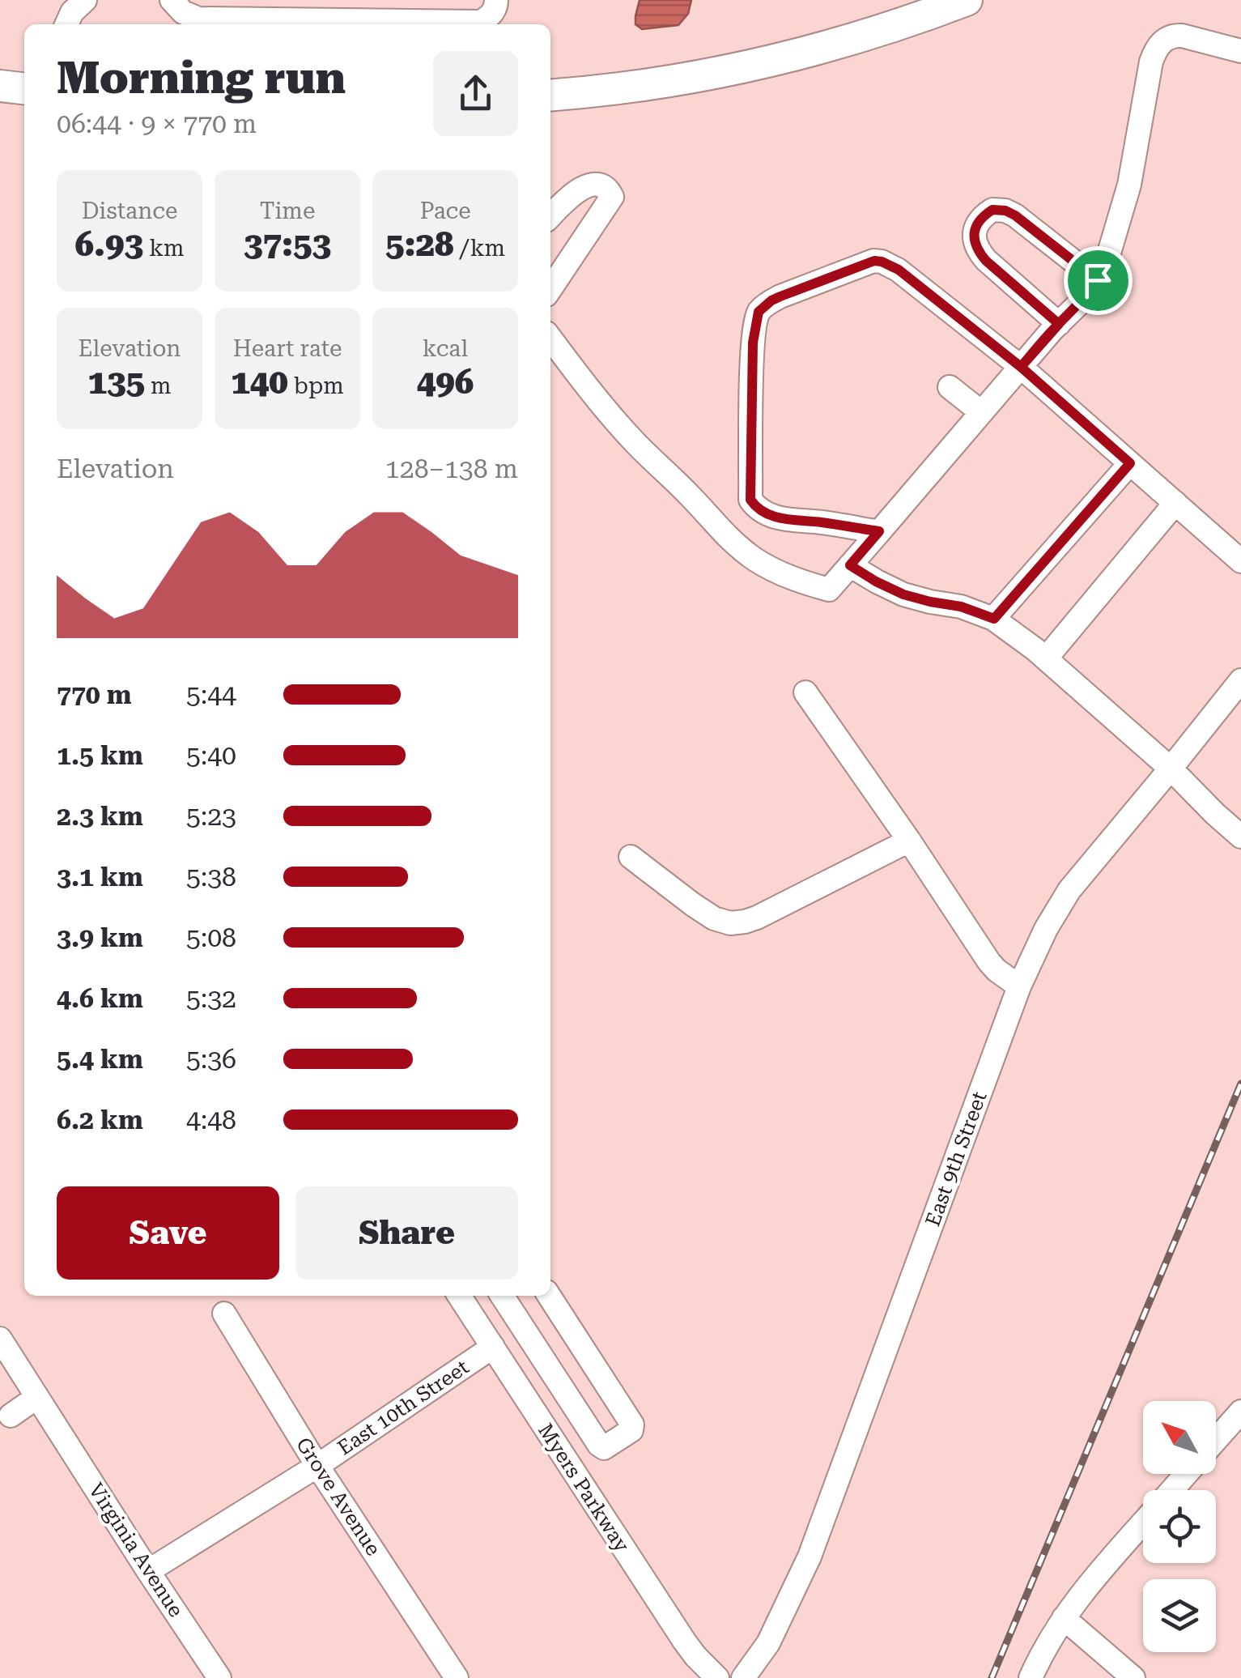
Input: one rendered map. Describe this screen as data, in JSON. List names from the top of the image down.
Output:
{
  "streets": {
    "street": [
      "East 9th Street",
      "East 10th Street",
      "Myers Parkway",
      "Grove Avenue",
      "Virginia Avenue"
    ]
  },
  "crossings": [
    ["East 10th Street", "Myers Parkway"],
    ["East 10th Street", "Grove Avenue"],
    ["East 10th Street", "Virginia Avenue"]
  ],
  "north": "top left",
  "page": {
    "heading": ["Morning run", "06:44 · 9 × 770 m"],
    "stats": [
      ["Distance", "6.93 km"],
      ["Time", "37:53"],
      ["Pace", "5:28 /km"],
      ["Elevation", "135 m"],
      ["Heart rate", "140 bpm"],
      ["kcal", "496"]
    ],
    "chart": ["Elevation", "128–138 m"],
    "list": [
      {
        "name": "770 m",
        "note": "5:44"
      },
      {
        "name": "1.5 km",
        "note": "5:40"
      },
      {
        "name": "2.3 km",
        "note": "5:23"
      },
      {
        "name": "3.1 km",
        "note": "5:38"
      },
      {
        "name": "3.9 km",
        "note": "5:08"
      },
      {
        "name": "4.6 km",
        "note": "5:32"
      },
      {
        "name": "5.4 km",
        "note": "5:36"
      },
      {
        "name": "6.2 km",
        "note": "4:48"
      }
    ],
    "buttons": ["Save", "Share"]
  }
}
